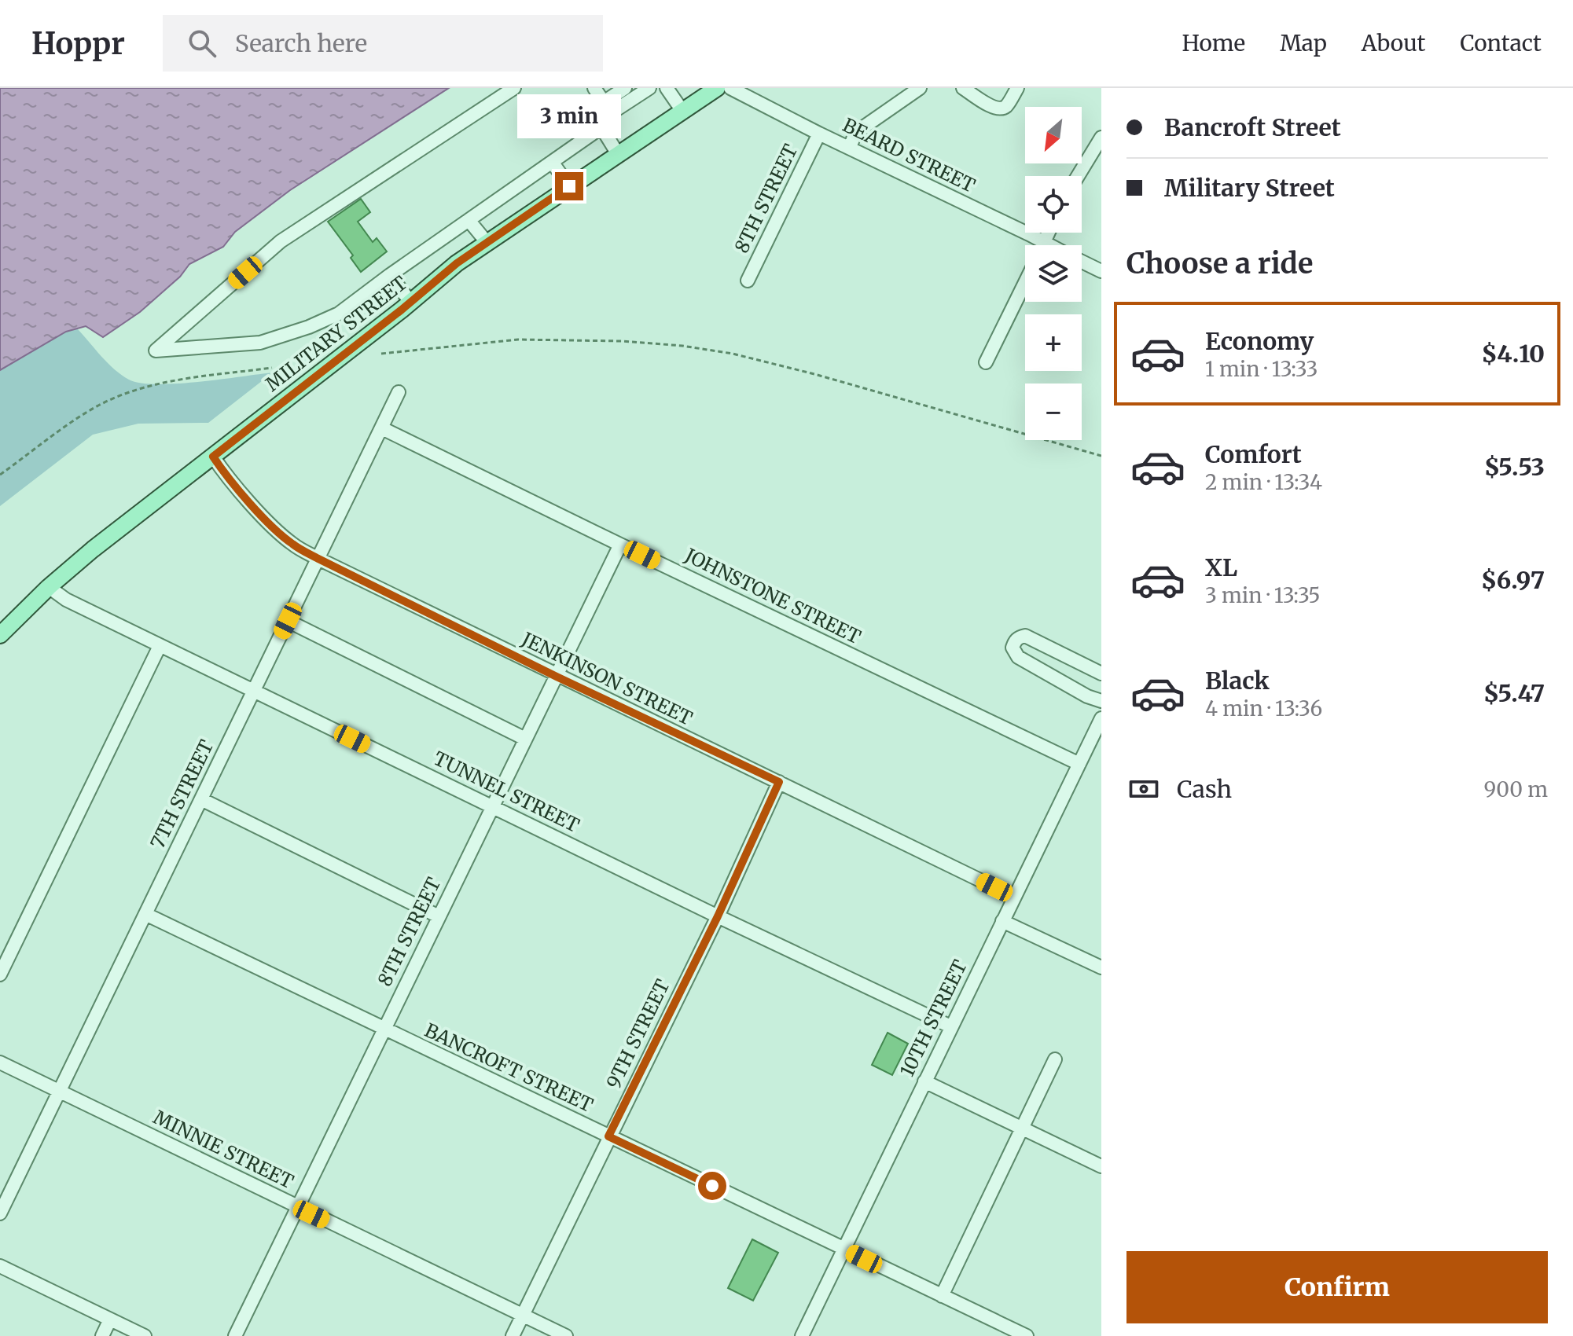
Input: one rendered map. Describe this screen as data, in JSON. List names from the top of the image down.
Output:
{
  "streets": {
    "main road": ["MILITARY STREET"],
    "street": [
      "BEARD STREET",
      "8TH STREET",
      "JOHNSTONE STREET",
      "JENKINSON STREET",
      "TUNNEL STREET",
      "7TH STREET",
      "10TH STREET",
      "9TH STREET",
      "BANCROFT STREET",
      "MINNIE STREET"
    ]
  },
  "crossings": [
    ["BEARD STREET", "8TH STREET"],
    ["8TH STREET", "JOHNSTONE STREET"],
    ["8TH STREET", "JENKINSON STREET"],
    ["8TH STREET", "TUNNEL STREET"],
    ["8TH STREET", "BANCROFT STREET"],
    ["8TH STREET", "MINNIE STREET"],
    ["MILITARY STREET", "JENKINSON STREET"],
    ["MILITARY STREET", "TUNNEL STREET"],
    ["JOHNSTONE STREET", "7TH STREET"],
    ["JOHNSTONE STREET", "10TH STREET"],
    ["JENKINSON STREET", "7TH STREET"],
    ["JENKINSON STREET", "10TH STREET"],
    ["JENKINSON STREET", "9TH STREET"],
    ["TUNNEL STREET", "7TH STREET"],
    ["TUNNEL STREET", "10TH STREET"],
    ["TUNNEL STREET", "9TH STREET"],
    ["7TH STREET", "BANCROFT STREET"],
    ["7TH STREET", "MINNIE STREET"],
    ["10TH STREET", "BANCROFT STREET"],
    ["9TH STREET", "BANCROFT STREET"],
    ["9TH STREET", "MINNIE STREET"]
  ],
  "north": "bottom left",
  "page": {
    "header": "Hoppr",
    "search": "Search here",
    "nav": [
      "Home",
      "Map",
      "About",
      "Contact"
    ],
    "banner": ["Bancroft Street", "Military Street"],
    "bubble": "3 min",
    "map_buttons": ["+", "−"],
    "heading": "Choose a ride",
    "list": [
      {
        "name": "Economy",
        "note": "1 min · 13:33",
        "value": "$4.10"
      },
      {
        "name": "Comfort",
        "note": "2 min · 13:34",
        "value": "$5.53"
      },
      {
        "name": "XL",
        "note": "3 min · 13:35",
        "value": "$6.97"
      },
      {
        "name": "Black",
        "note": "4 min · 13:36",
        "value": "$5.47"
      }
    ],
    "pay": ["Cash", "900 m"],
    "buttons": "Confirm"
  }
}
